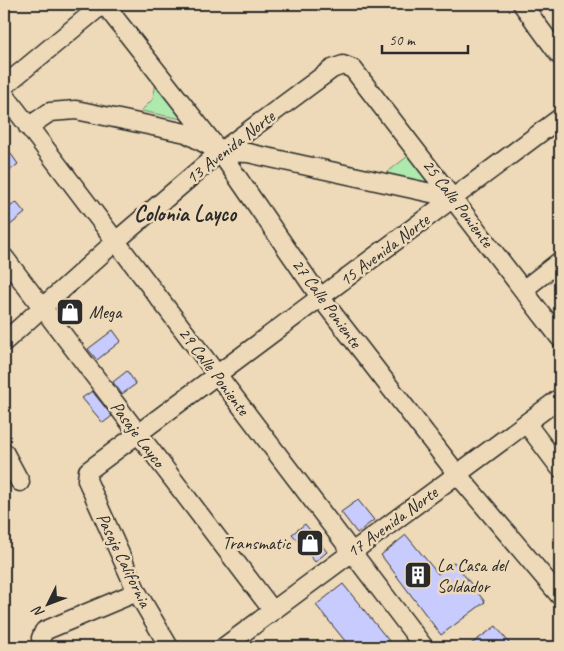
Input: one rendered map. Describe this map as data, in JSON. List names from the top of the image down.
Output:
{
  "streets": {
    "street": [
      "13 Avenida Norte",
      "25 Calle Poniente",
      "15 Avenida Norte",
      "27 Calle Poniente",
      "29 Calle Poniente",
      "Pasaje Layco",
      "17 Avenida Norte",
      "Pasaje California"
    ]
  },
  "crossings": [
    ["13 Avenida Norte", "25 Calle Poniente"],
    ["13 Avenida Norte", "27 Calle Poniente"],
    ["13 Avenida Norte", "29 Calle Poniente"],
    ["13 Avenida Norte", "Pasaje Layco"],
    ["25 Calle Poniente", "15 Avenida Norte"],
    ["15 Avenida Norte", "27 Calle Poniente"],
    ["15 Avenida Norte", "29 Calle Poniente"],
    ["15 Avenida Norte", "Pasaje Layco"],
    ["15 Avenida Norte", "Pasaje California"],
    ["27 Calle Poniente", "17 Avenida Norte"],
    ["29 Calle Poniente", "17 Avenida Norte"],
    ["Pasaje Layco", "17 Avenida Norte"]
  ],
  "districts": ["Colonia Layco"],
  "places": {
    "shop": ["Mega", "Transmatic"],
    "building": ["La Casa del Soldador"]
  },
  "scale_bar": "50 m",
  "north": "bottom left"
}
